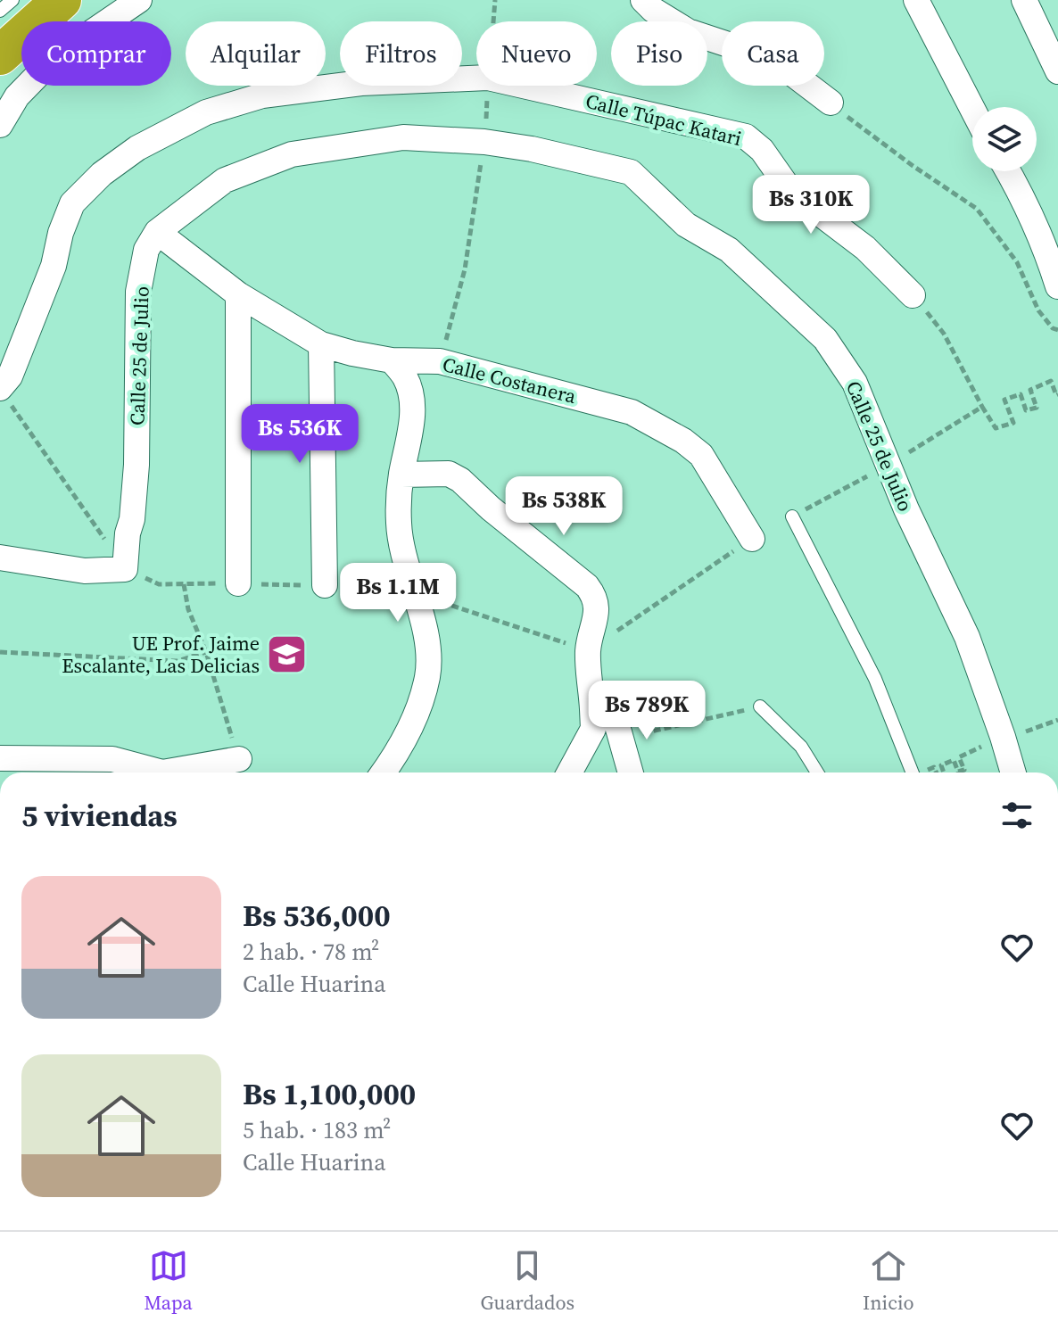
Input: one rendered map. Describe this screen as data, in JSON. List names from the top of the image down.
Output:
{
  "streets": {
    "street": ["Calle Túpac Katari", "Calle 25 de Julio", "Calle Costanera"]
  },
  "crossings": [
    ["Calle 25 de Julio", "Calle Costanera"]
  ],
  "places": {
    "school or university": ["UE Prof. Jaime Escalante, Las Delicias"]
  },
  "page": {
    "chip": [
      "Comprar",
      "Alquilar",
      "Filtros",
      "Nuevo",
      "Piso",
      "Casa"
    ],
    "price": [
      "Bs 310K",
      "Bs 536K",
      "Bs 538K",
      "Bs 1.1M",
      "Bs 789K"
    ],
    "heading": "5 viviendas",
    "list": [
      {
        "name": "Bs 536,000",
        "note": "2 hab. · 78 m² · Calle Huarina"
      },
      {
        "name": "Bs 1,100,000",
        "note": "5 hab. · 183 m² · Calle Huarina"
      }
    ],
    "tabs": ["Mapa", "Guardados", "Inicio"]
  }
}
